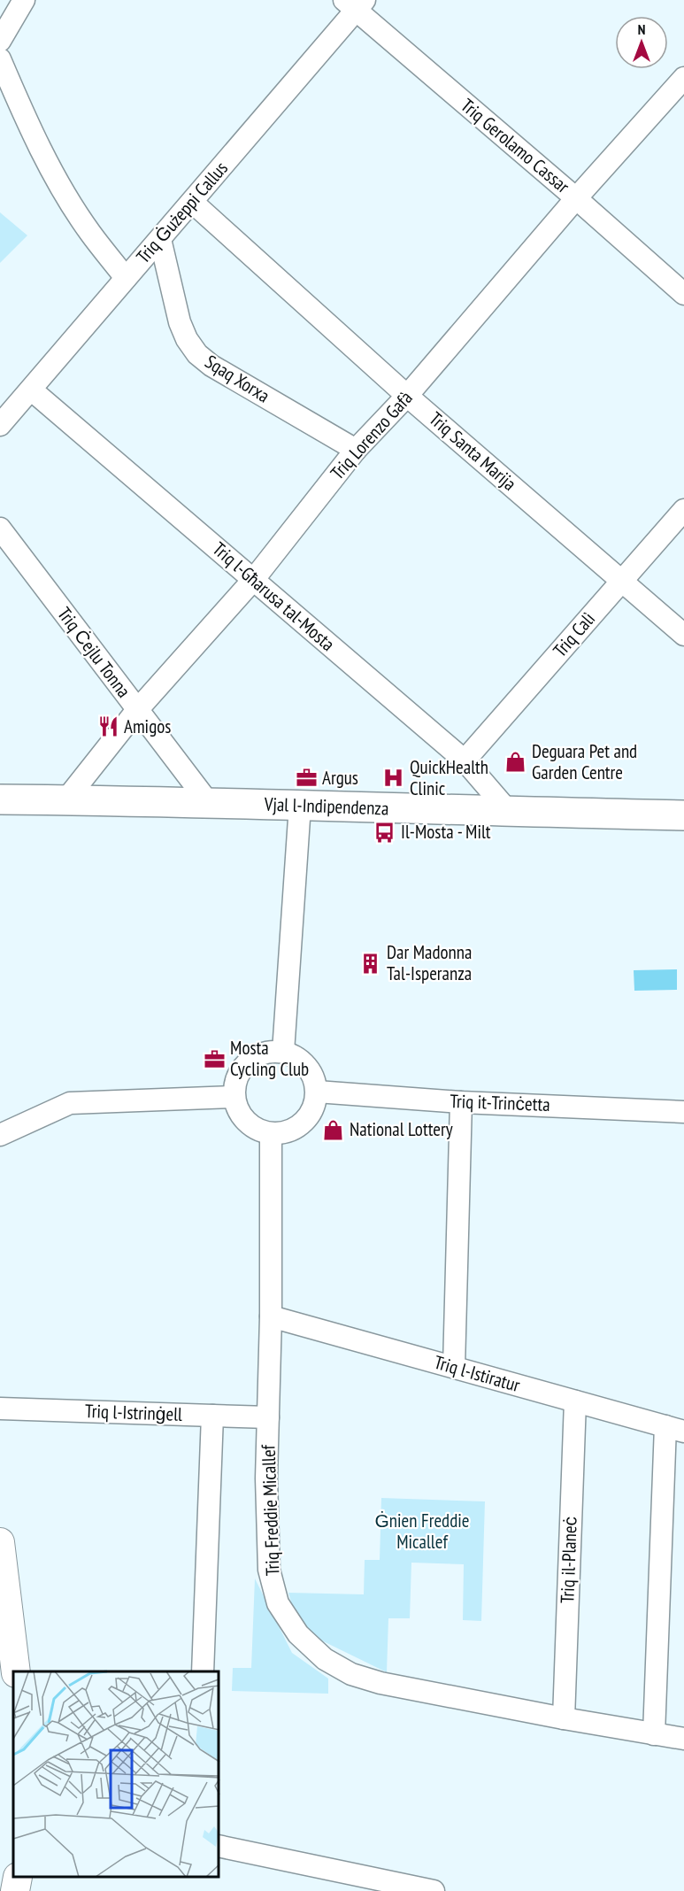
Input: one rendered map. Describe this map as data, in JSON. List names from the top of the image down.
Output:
{
  "streets": {
    "main road": ["Vjal l-Indipendenza"],
    "street": [
      "Triq Gerolamo Cassar",
      "Triq Ġużeppi Callus",
      "Sqaq Xorxa",
      "Triq Lorenzo Gafà",
      "Triq Santa Marija",
      "Triq l-Għarusa tal-Mosta",
      "Triq Calì",
      "Triq Ċejlu Tonna",
      "Triq it-Trinċetta",
      "Triq l-Istiratur",
      "Triq l-Istrinġell",
      "Triq Freddie Micallef",
      "Triq il-Planeċ"
    ]
  },
  "crossings": [
    ["Triq Gerolamo Cassar", "Triq Ġużeppi Callus"],
    ["Triq Gerolamo Cassar", "Triq Lorenzo Gafà"],
    ["Triq Ġużeppi Callus", "Sqaq Xorxa"],
    ["Triq Ġużeppi Callus", "Triq Santa Marija"],
    ["Triq Ġużeppi Callus", "Triq l-Għarusa tal-Mosta"],
    ["Sqaq Xorxa", "Triq Lorenzo Gafà"],
    ["Triq Lorenzo Gafà", "Triq Santa Marija"],
    ["Triq Lorenzo Gafà", "Triq l-Għarusa tal-Mosta"],
    ["Triq Lorenzo Gafà", "Triq Ċejlu Tonna"],
    ["Triq Lorenzo Gafà", "Vjal l-Indipendenza"],
    ["Triq Santa Marija", "Triq Calì"],
    ["Triq l-Għarusa tal-Mosta", "Triq Calì"],
    ["Triq l-Għarusa tal-Mosta", "Vjal l-Indipendenza"],
    ["Triq Ċejlu Tonna", "Vjal l-Indipendenza"],
    ["Triq it-Trinċetta", "Triq Freddie Micallef"],
    ["Triq l-Istiratur", "Triq Freddie Micallef"],
    ["Triq l-Istiratur", "Triq il-Planeċ"],
    ["Triq l-Istrinġell", "Triq Freddie Micallef"],
    ["Triq Freddie Micallef", "Triq il-Planeċ"]
  ],
  "parks": ["Ġnien Freddie Micallef"],
  "places": {
    "restaurant": ["Amigos"],
    "shop": ["Deguara Pet and Garden Centre", "National Lottery"],
    "office": ["Argus", "Mosta Cycling Club"],
    "hospital": ["QuickHealth Clinic"],
    "bus stop": ["Il-Mosta - Milt"],
    "building": ["Dar Madonna Tal-Isperanza"]
  },
  "north": "top"
}
